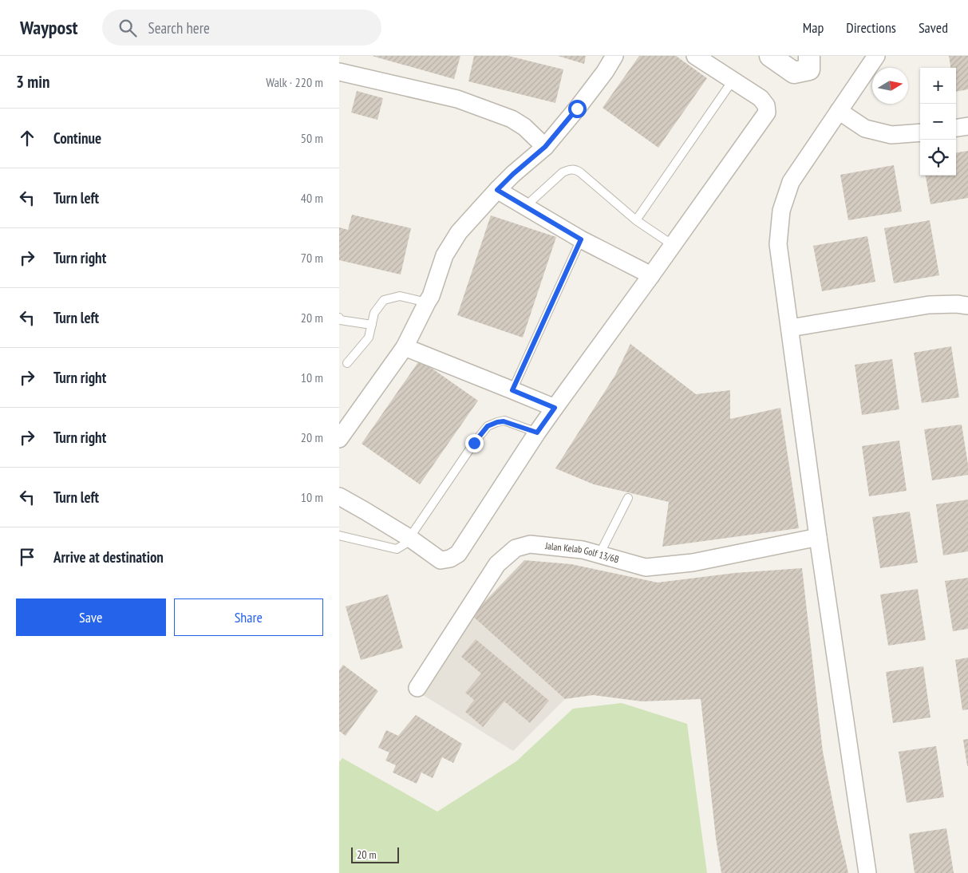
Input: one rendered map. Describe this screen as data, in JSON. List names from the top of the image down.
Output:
{
  "streets": {
    "street": ["Jalan Kelab Golf 13/6B"]
  },
  "scale_bar": "20 m",
  "north": "right",
  "page": {
    "header": "Waypost",
    "search": "Search here",
    "nav": ["Map", "Directions", "Saved"],
    "heading": ["3 min", "Walk · 220 m"],
    "map_buttons": ["+", "−"],
    "list": [
      ["Continue", "50 m"],
      ["Turn left", "40 m"],
      ["Turn right", "70 m"],
      ["Turn left", "20 m"],
      ["Turn right", "10 m"],
      ["Turn right", "20 m"],
      ["Turn left", "10 m"],
      "Arrive at destination"
    ],
    "buttons": ["Save", "Share"],
    "scale": "20 m"
  }
}
